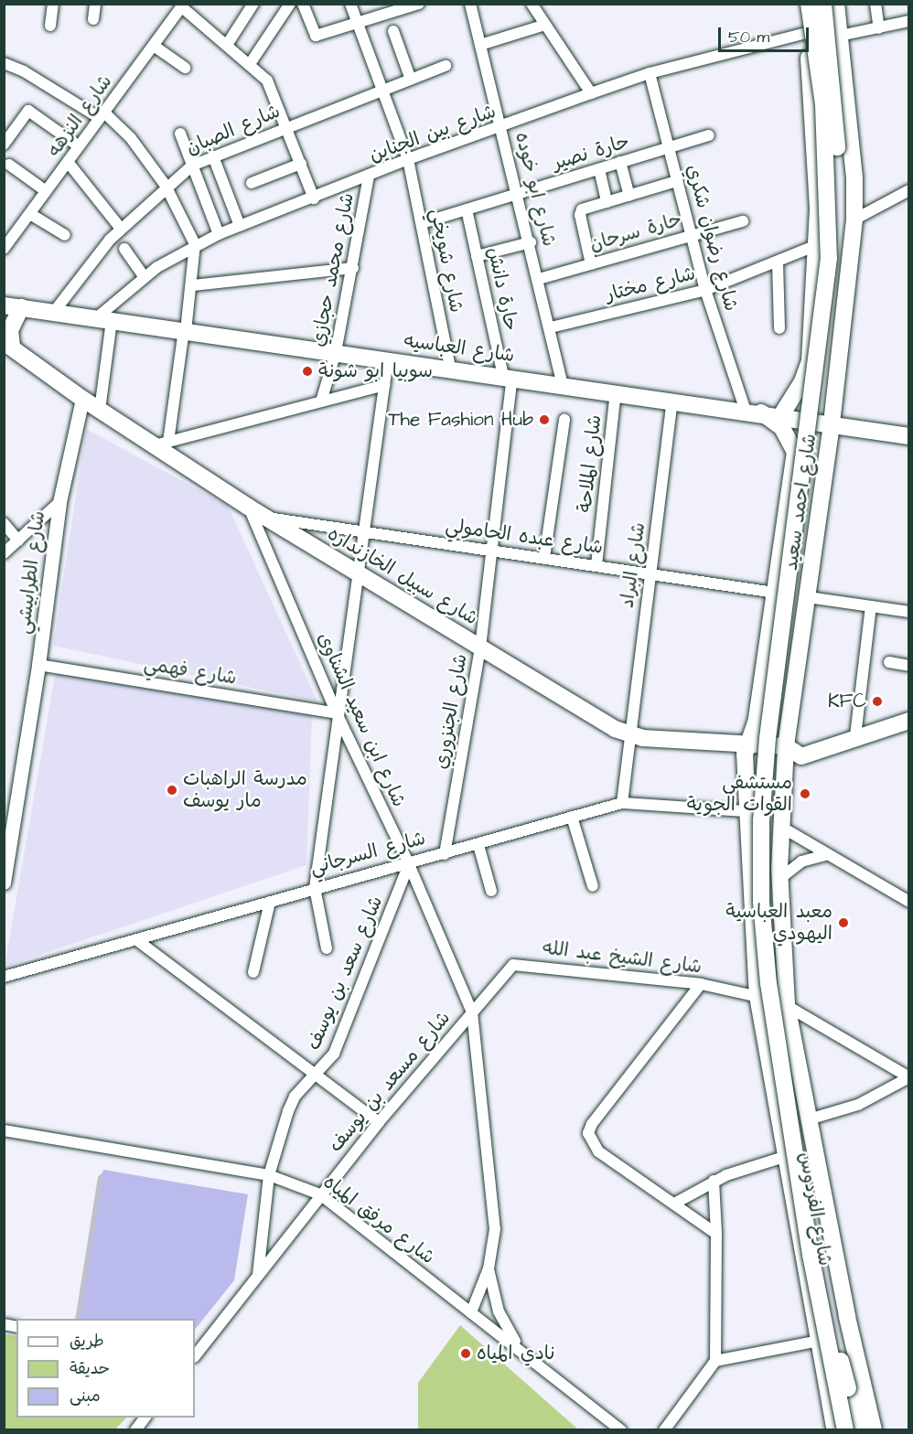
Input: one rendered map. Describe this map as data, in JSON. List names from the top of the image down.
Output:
{
  "streets": {
    "main road": [
      "شارع العباسيه",
      "شارع احمد سعيد",
      "شارع سبيل الخازنداره",
      "شارع الفردوس"
    ],
    "street": [
      "شارع النزهه",
      "شارع الصبان",
      "شارع بين الجناين",
      "حارة نصير",
      "شارع ابو خوده",
      "حارة سرحان",
      "شارع رضوان شكري",
      "شارع شويخي",
      "شارع محمد حجازي",
      "شارع مختار",
      "حارة دانش",
      "شارع الملاحة",
      "شارع عبده الحامولي",
      "شارع البراد",
      "شارع الطرابيشي",
      "شارع فهمي",
      "شارع الجنزوري",
      "شارع ابن سعيد الشناوى",
      "شارع السرجاني",
      "شارع الشيخ عبد الله",
      "شارع سعد بن يوسف",
      "شارع مسعد بن يوسف",
      "شارع مرفق المياه"
    ]
  },
  "crossings": [
    ["شارع الصبان", "شارع شويخي"],
    ["شارع الصبان", "شارع العباسيه"],
    ["شارع بين الجناين", "شارع ابو خوده"],
    ["شارع بين الجناين", "شارع رضوان شكري"],
    ["شارع بين الجناين", "شارع شويخي"],
    ["شارع بين الجناين", "شارع محمد حجازي"],
    ["شارع بين الجناين", "شارع العباسيه"],
    ["شارع بين الجناين", "شارع احمد سعيد"],
    ["حارة نصير", "شارع ابو خوده"],
    ["حارة نصير", "شارع رضوان شكري"],
    ["حارة نصير", "شارع شويخي"],
    ["حارة نصير", "حارة دانش"],
    ["شارع ابو خوده", "حارة سرحان"],
    ["شارع ابو خوده", "شارع مختار"],
    ["شارع ابو خوده", "شارع العباسيه"],
    ["حارة سرحان", "شارع رضوان شكري"],
    ["شارع رضوان شكري", "شارع مختار"],
    ["شارع رضوان شكري", "شارع العباسيه"],
    ["شارع رضوان شكري", "شارع احمد سعيد"],
    ["شارع شويخي", "شارع العباسيه"],
    ["شارع محمد حجازي", "شارع العباسيه"],
    ["شارع مختار", "شارع احمد سعيد"],
    ["حارة دانش", "شارع العباسيه"],
    ["حارة دانش", "شارع الجنزوري"],
    ["شارع العباسيه", "شارع احمد سعيد"],
    ["شارع العباسيه", "شارع البراد"],
    ["شارع العباسيه", "شارع الجنزوري"],
    ["شارع الملاحة", "شارع عبده الحامولي"],
    ["شارع احمد سعيد", "شارع عبده الحامولي"],
    ["شارع احمد سعيد", "شارع سبيل الخازنداره"],
    ["شارع احمد سعيد", "شارع السرجاني"],
    ["شارع احمد سعيد", "شارع الشيخ عبد الله"],
    ["شارع احمد سعيد", "شارع الفردوس"],
    ["شارع عبده الحامولي", "شارع البراد"],
    ["شارع عبده الحامولي", "شارع سبيل الخازنداره"],
    ["شارع عبده الحامولي", "شارع الجنزوري"],
    ["شارع البراد", "شارع سبيل الخازنداره"],
    ["شارع البراد", "شارع السرجاني"],
    ["شارع الطرابيشي", "شارع سبيل الخازنداره"],
    ["شارع الطرابيشي", "شارع فهمي"],
    ["شارع سبيل الخازنداره", "شارع الجنزوري"],
    ["شارع سبيل الخازنداره", "شارع ابن سعيد الشناوى"],
    ["شارع فهمي", "شارع ابن سعيد الشناوى"],
    ["شارع الجنزوري", "شارع السرجاني"],
    ["شارع ابن سعيد الشناوى", "شارع السرجاني"],
    ["شارع ابن سعيد الشناوى", "شارع الشيخ عبد الله"],
    ["شارع ابن سعيد الشناوى", "شارع سعد بن يوسف"],
    ["شارع ابن سعيد الشناوى", "شارع مسعد بن يوسف"],
    ["شارع ابن سعيد الشناوى", "شارع مرفق المياه"],
    ["شارع السرجاني", "شارع سعد بن يوسف"],
    ["شارع الشيخ عبد الله", "شارع مسعد بن يوسف"],
    ["شارع الشيخ عبد الله", "شارع الفردوس"],
    ["شارع سعد بن يوسف", "شارع مسعد بن يوسف"],
    ["شارع سعد بن يوسف", "شارع مرفق المياه"],
    ["شارع مسعد بن يوسف", "شارع مرفق المياه"]
  ],
  "places": [
    "سوبيا ابو شونة",
    "The Fashion Hub",
    "KFC",
    "مدرسة الراهبات مار يوسف",
    "مستشفى القوات الجوية",
    "معبد العباسية اليهودي",
    "نادي المياه"
  ],
  "legend": ["طريق", "حديقة", "مبنى"],
  "scale_bar": "50 m"
}
